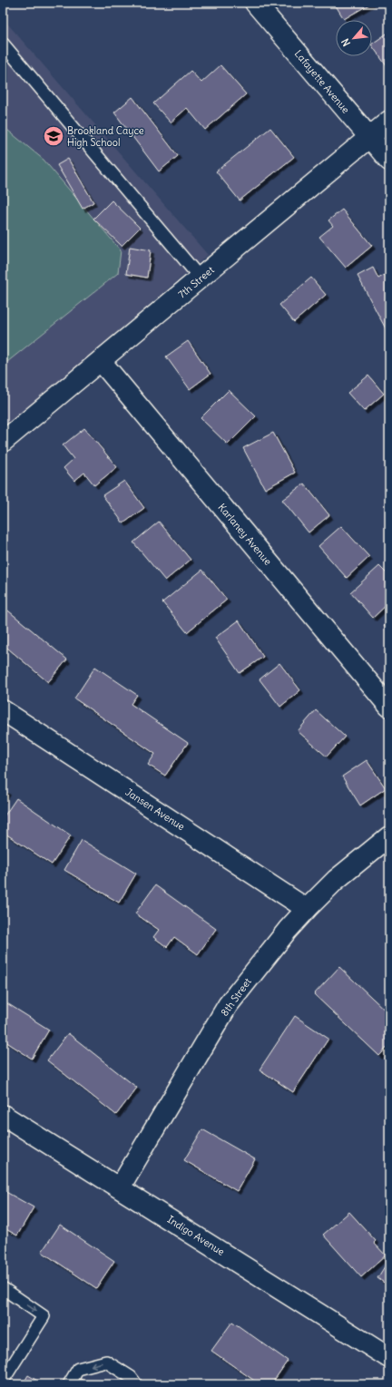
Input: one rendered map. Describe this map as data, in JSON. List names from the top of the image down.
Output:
{
  "streets": {
    "street": [
      "Lafayette Avenue",
      "7th Street",
      "Karlaney Avenue",
      "Jansen Avenue",
      "8th Street",
      "Indigo Avenue"
    ]
  },
  "crossings": [
    ["Lafayette Avenue", "7th Street"],
    ["7th Street", "Karlaney Avenue"],
    ["Jansen Avenue", "8th Street"],
    ["8th Street", "Indigo Avenue"]
  ],
  "places": {
    "school or university": ["Brookland Cayce High School"]
  },
  "north": "bottom left"
}
